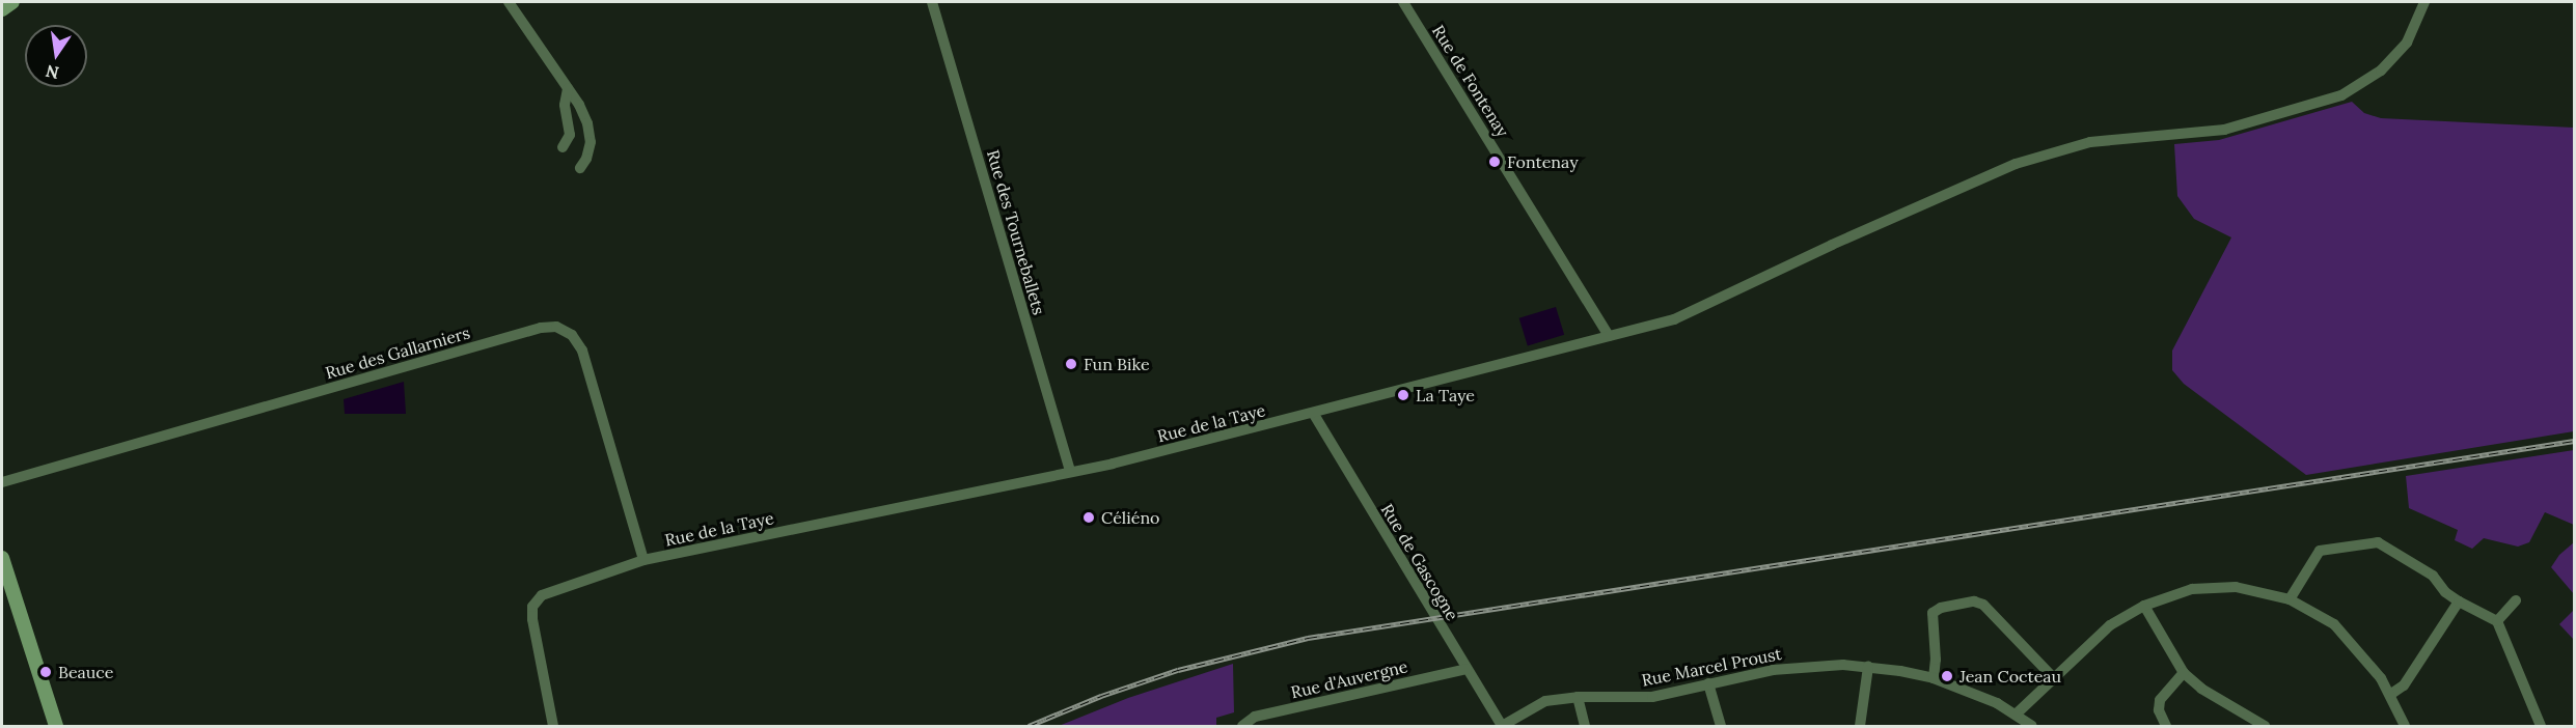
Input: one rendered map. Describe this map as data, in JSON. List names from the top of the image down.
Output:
{
  "streets": {
    "street": [
      "Rue de Fontenay",
      "Rue des Tourneballets",
      "Rue des Gallarniers",
      "Rue de la Taye",
      "Rue de Gascogne",
      "Rue Marcel Proust",
      "Rue d'Auvergne"
    ]
  },
  "crossings": [
    ["Rue de Fontenay", "Rue de la Taye"],
    ["Rue des Tourneballets", "Rue de la Taye"],
    ["Rue des Gallarniers", "Rue de la Taye"],
    ["Rue de la Taye", "Rue de Gascogne"],
    ["Rue de Gascogne", "Rue Marcel Proust"],
    ["Rue de Gascogne", "Rue d'Auvergne"]
  ],
  "places": [
    "Fontenay",
    "Fun Bike",
    "La Taye",
    "Céliéno",
    "Beauce",
    "Jean Cocteau"
  ],
  "north": "bottom"
}
